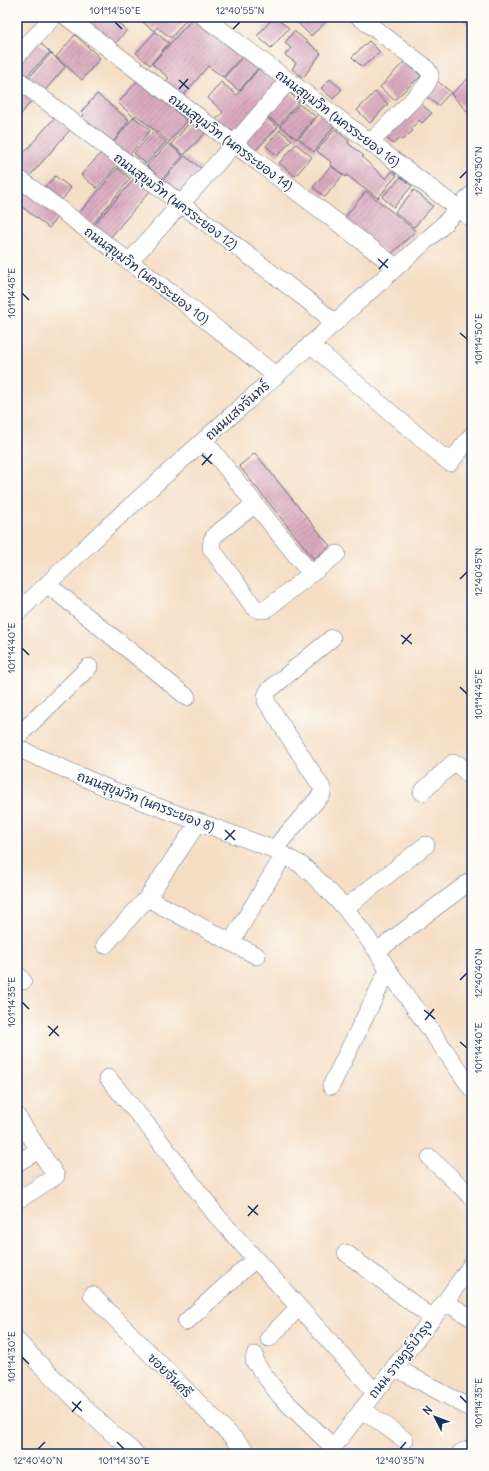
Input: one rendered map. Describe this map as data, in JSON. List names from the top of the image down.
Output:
{
  "streets": {
    "street": [
      "ถนนสุขุมวิท (นครระยอง 16)",
      "ถนนสุขุมวิท (นครระยอง 14)",
      "ถนนสุขุมวิท (นครระยอง 12)",
      "ถนนสุขุมวิท (นครระยอง 10)",
      "ถนนแสงจันทร์",
      "ถนนสุขุมวิท (นครระยอง 8)",
      "ถนน ราษฎร์บำรุง",
      "ซอยจันศรี"
    ]
  },
  "crossings": [
    ["ถนนสุขุมวิท (นครระยอง 16)", "ถนนแสงจันทร์"],
    ["ถนนสุขุมวิท (นครระยอง 14)", "ถนนแสงจันทร์"],
    ["ถนนสุขุมวิท (นครระยอง 12)", "ถนนแสงจันทร์"],
    ["ถนนสุขุมวิท (นครระยอง 10)", "ถนนแสงจันทร์"]
  ],
  "north": "top left",
  "coordinates": [
    "101°14'50\"E",
    "12°40'55\"N",
    "12°40'50\"N",
    "101°14'45\"E",
    "12°40'45\"N",
    "101°14'40\"E",
    "12°40'40\"N",
    "101°14'35\"E",
    "101°14'30\"E",
    "12°40'35\"N"
  ]
}
